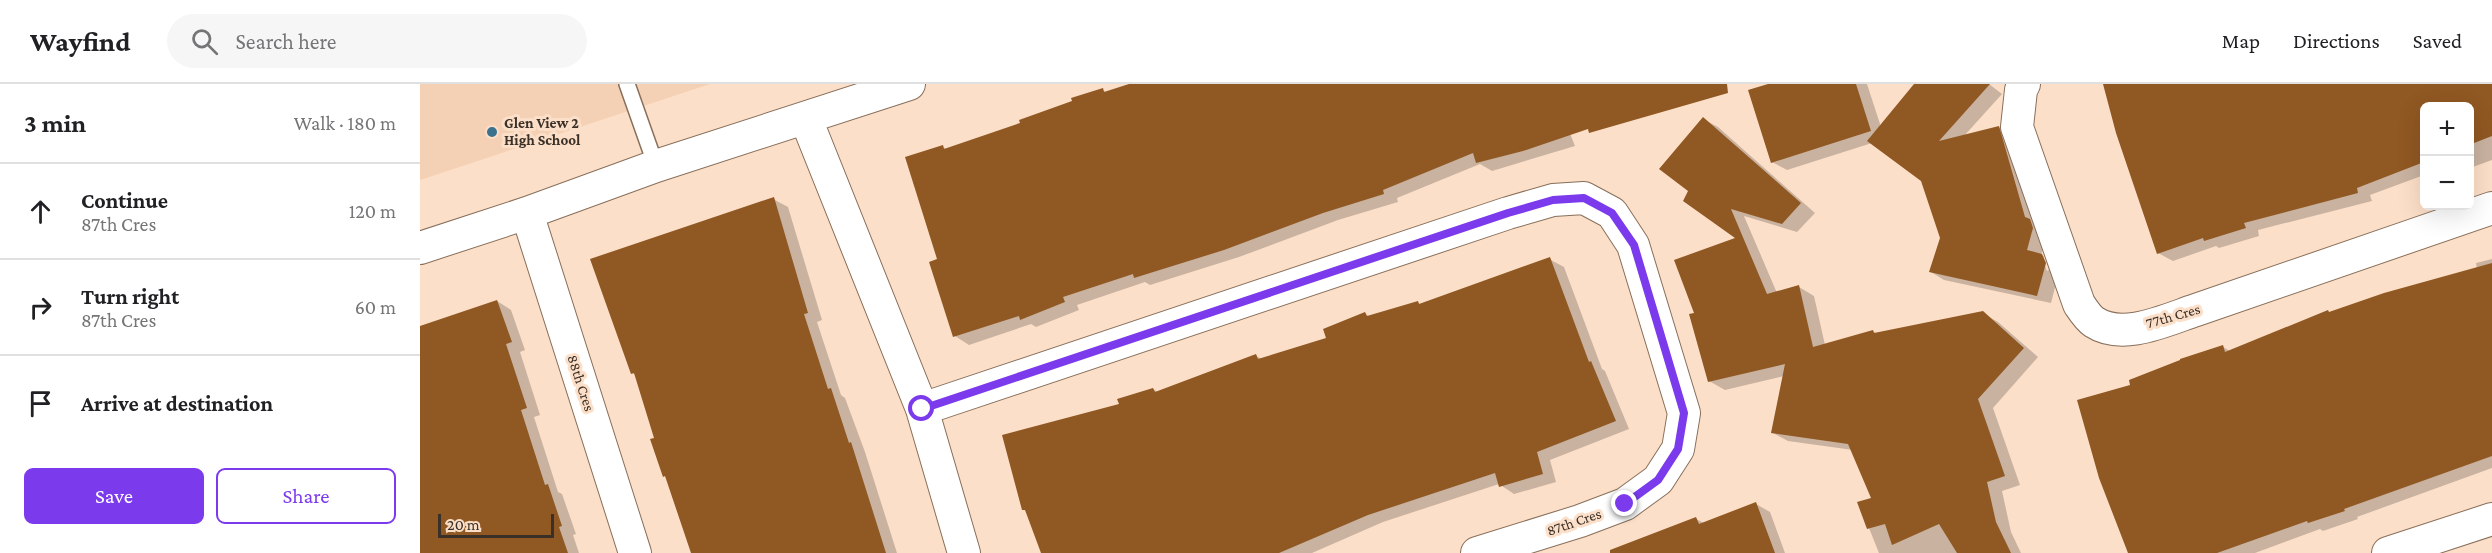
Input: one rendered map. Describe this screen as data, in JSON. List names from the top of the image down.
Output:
{
  "streets": {
    "street": ["77th Cres", "88th Cres", "87th Cres"]
  },
  "places": ["Glen View 2 High School"],
  "scale_bar": "20 m",
  "page": {
    "header": "Wayfind",
    "search": "Search here",
    "nav": ["Map", "Directions", "Saved"],
    "heading": ["3 min", "Walk · 180 m"],
    "map_buttons": ["+", "−"],
    "list": [
      ["Continue", "87th Cres", "120 m"],
      ["Turn right", "87th Cres", "60 m"],
      "Arrive at destination"
    ],
    "buttons": ["Save", "Share"],
    "scale": "20 m"
  }
}
